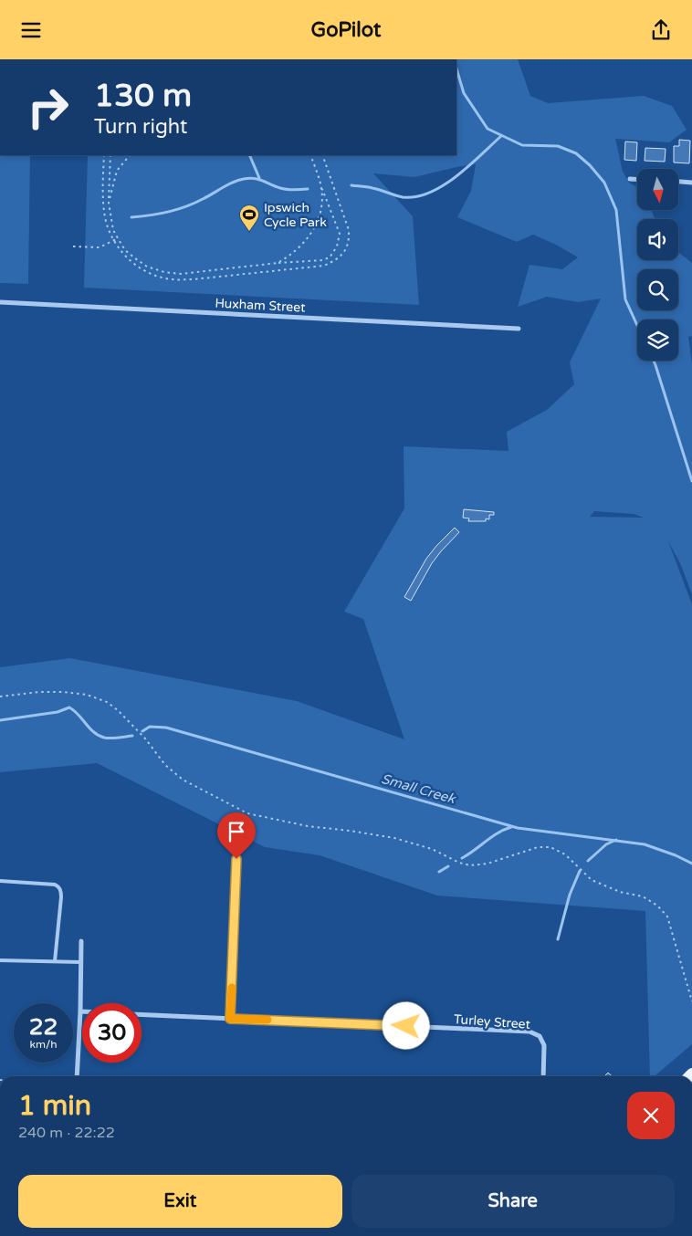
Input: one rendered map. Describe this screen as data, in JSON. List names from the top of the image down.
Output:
{
  "streets": {
    "street": ["Huxham Street", "Turley Street"]
  },
  "water": ["Small Creek"],
  "places": {
    "sports": ["Ipswich Cycle Park"]
  },
  "north": "bottom",
  "page": {
    "header": "GoPilot",
    "turn": ["130 m", "Turn right"],
    "speed": "22 km/h",
    "limit": "30",
    "heading": ["1 min", "240 m · 22:22"],
    "buttons": ["Exit", "Share"]
  }
}
